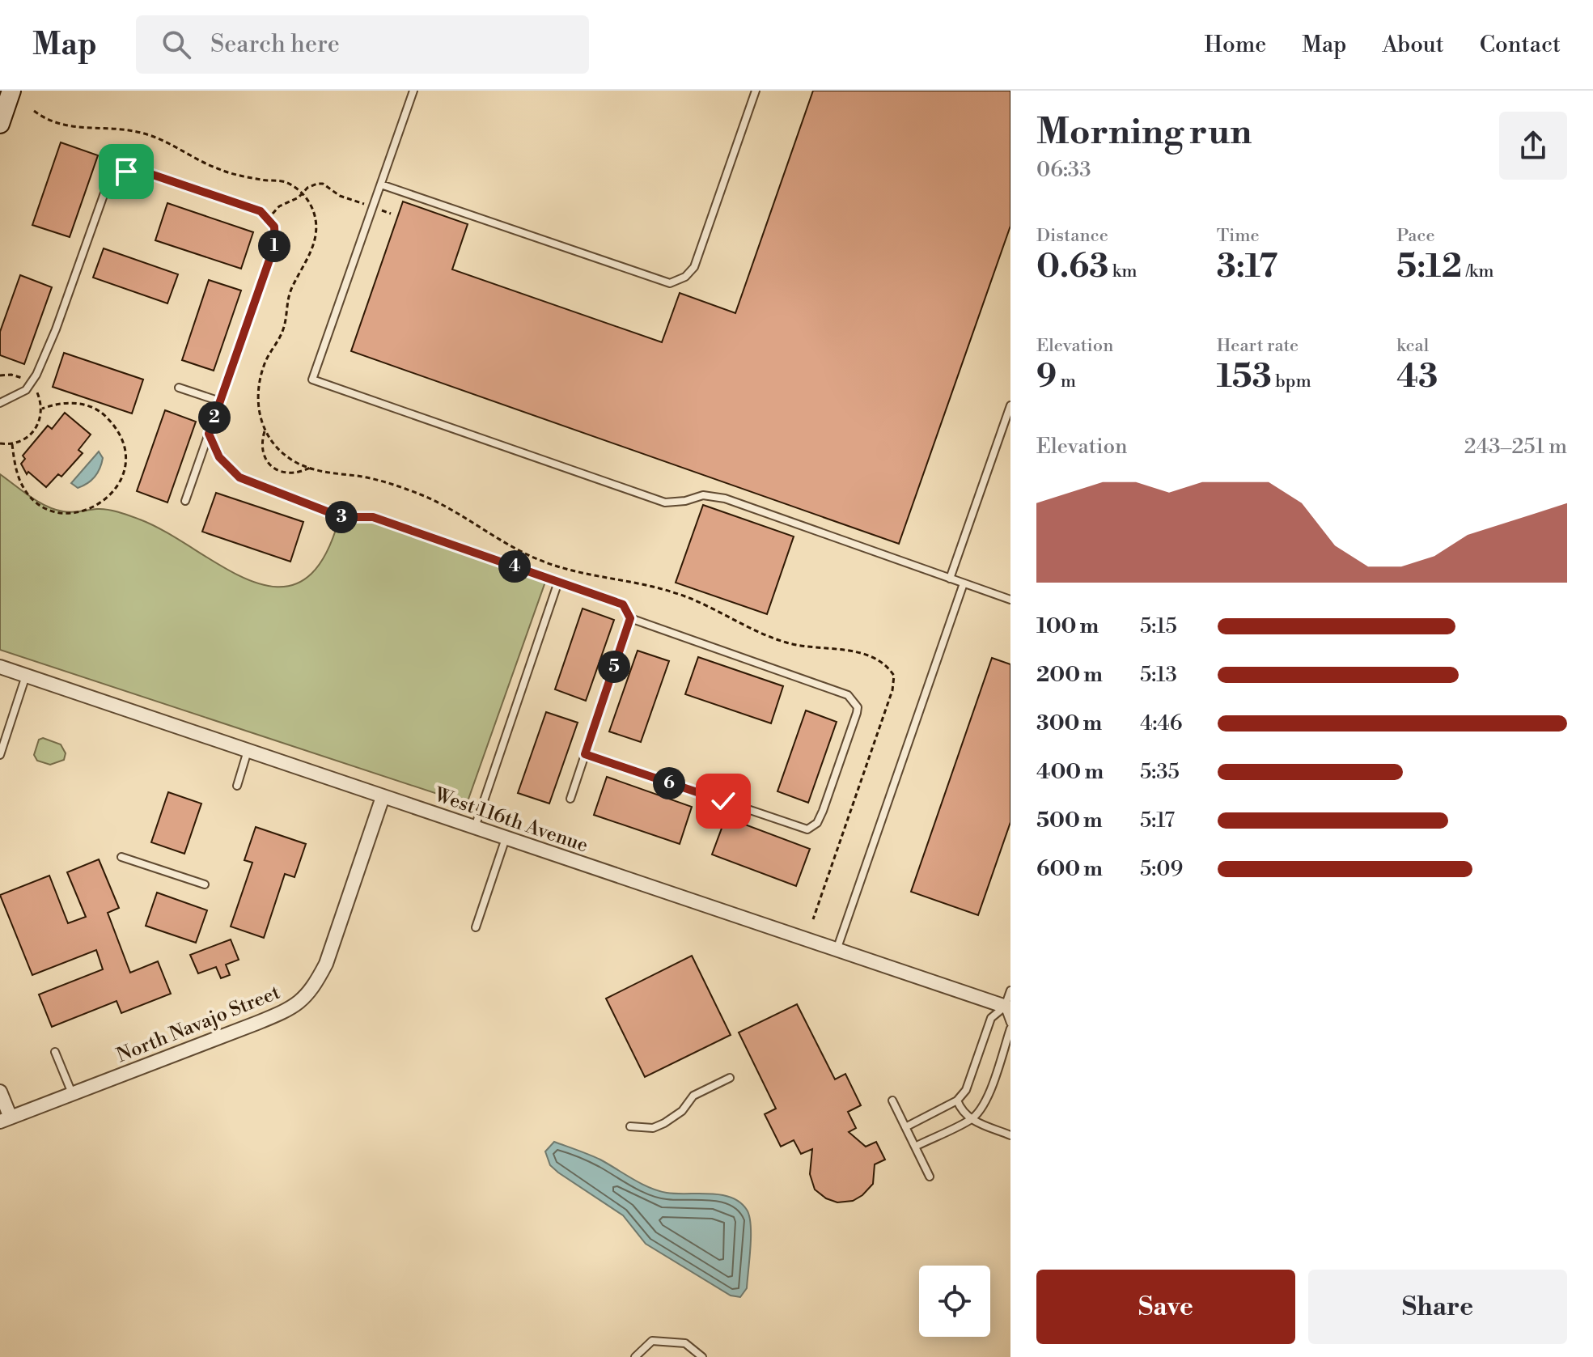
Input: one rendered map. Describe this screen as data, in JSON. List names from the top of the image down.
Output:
{
  "streets": {
    "street": ["West 116th Avenue", "North Navajo Street"]
  },
  "crossings": [
    ["West 116th Avenue", "North Navajo Street"]
  ],
  "page": {
    "header": "Map",
    "search": "Search here",
    "nav": [
      "Home",
      "Map",
      "About",
      "Contact"
    ],
    "heading": ["Morning run", "06:33"],
    "stats": [
      ["Distance", "0.63 km"],
      ["Time", "3:17"],
      ["Pace", "5:12 /km"],
      ["Elevation", "9 m"],
      ["Heart rate", "153 bpm"],
      ["kcal", "43"]
    ],
    "pins": [
      "1",
      "2",
      "3",
      "4",
      "5",
      "6"
    ],
    "chart": ["Elevation", "243–251 m"],
    "list": [
      {
        "name": "100 m",
        "note": "5:15"
      },
      {
        "name": "200 m",
        "note": "5:13"
      },
      {
        "name": "300 m",
        "note": "4:46"
      },
      {
        "name": "400 m",
        "note": "5:35"
      },
      {
        "name": "500 m",
        "note": "5:17"
      },
      {
        "name": "600 m",
        "note": "5:09"
      }
    ],
    "buttons": ["Save", "Share"]
  }
}
